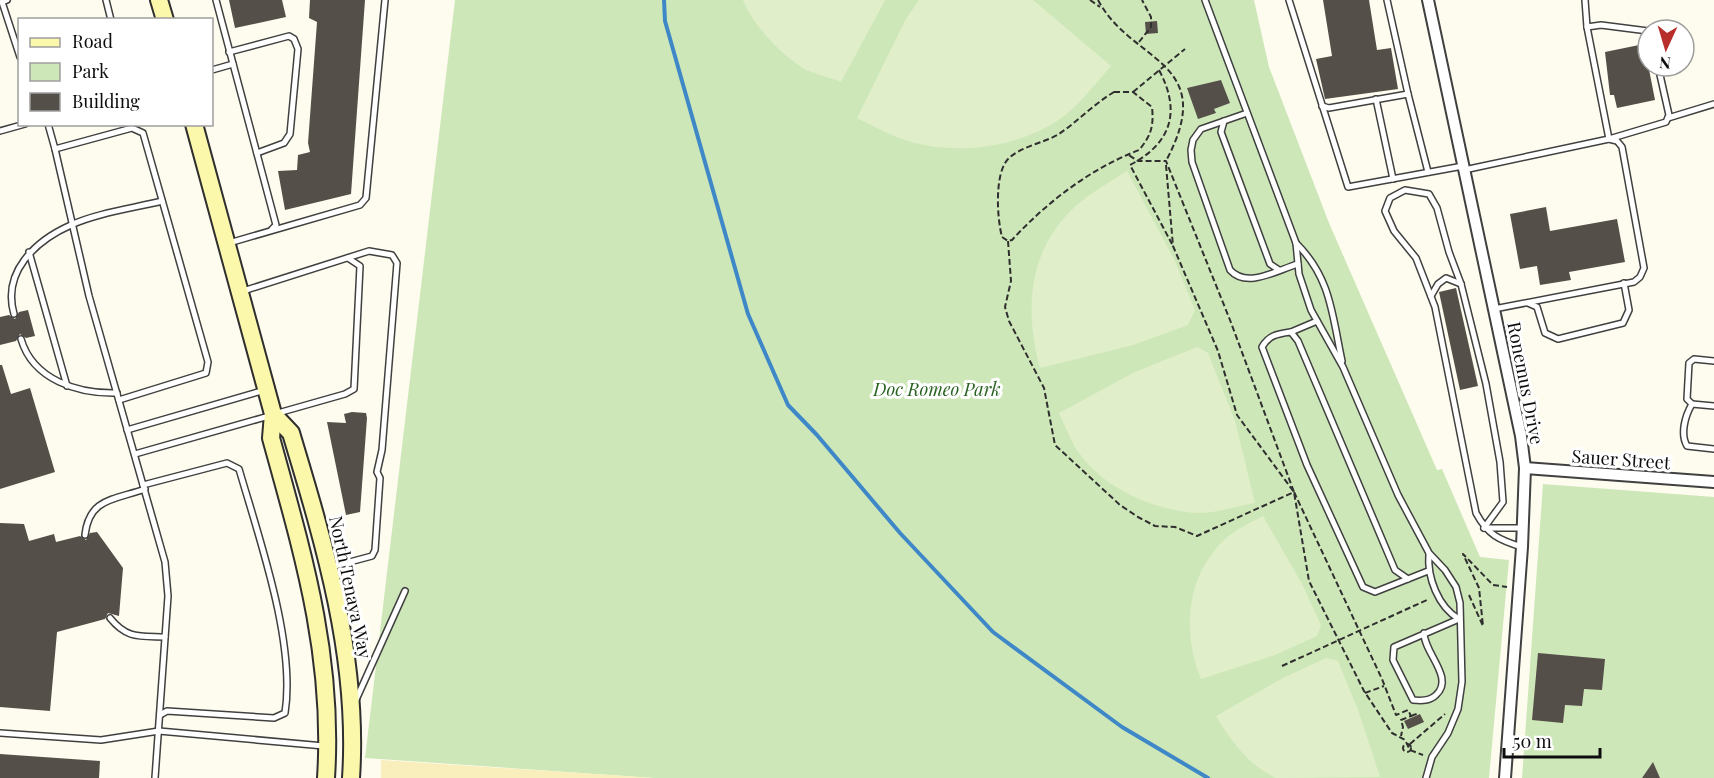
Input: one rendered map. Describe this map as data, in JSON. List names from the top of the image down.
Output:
{
  "streets": {
    "main road": ["North Tenaya Way"],
    "street": ["Ronemus Drive", "Sauer Street"]
  },
  "crossings": [
    ["Ronemus Drive", "Sauer Street"]
  ],
  "parks": ["Doc Romeo Park"],
  "legend": ["Road", "Park", "Building"],
  "scale_bar": "50 m",
  "north": "bottom"
}
